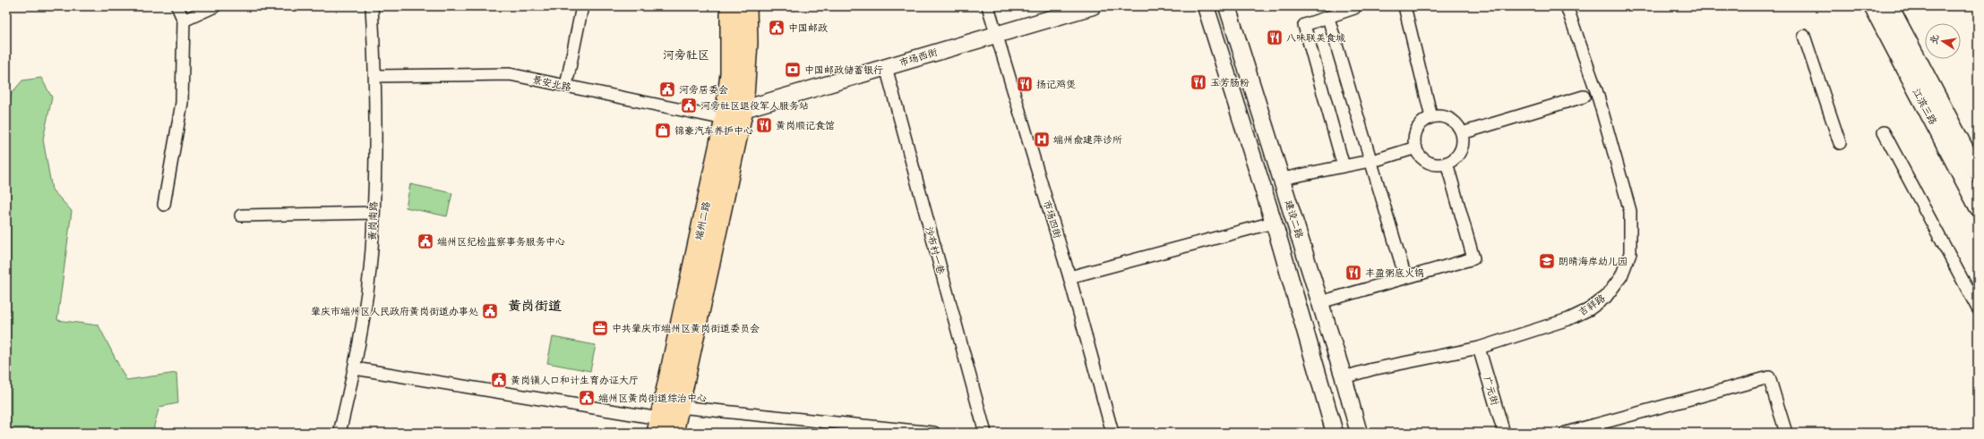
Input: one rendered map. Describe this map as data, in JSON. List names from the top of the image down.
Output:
{
  "streets": {
    "main road": [
      "市场西街",
      "江滨三路",
      "建设二路",
      "端州二路"
    ],
    "street": [
      "景安北路",
      "市场四街",
      "黄岗南路",
      "沙布村一巷",
      "吉祥路",
      "广元街"
    ]
  },
  "crossings": [
    ["市场西街", "市场四街"],
    ["市场西街", "端州二路"],
    ["市场西街", "沙布村一巷"],
    ["景安北路", "黄岗南路"],
    ["景安北路", "端州二路"],
    ["建设二路", "吉祥路"],
    ["吉祥路", "广元街"]
  ],
  "districts": ["河旁社区", "黄岗街道"],
  "places": {
    "public building": [
      "中国邮政",
      "河旁居委会",
      "河旁社区退役军人服务站",
      "端州区纪检监察事务服务中心",
      "肇庆市端州区人民政府黄岗街道办事处",
      "黄岗镇人口和计生育办证大厅",
      "端州区黄岗街道综治中心"
    ],
    "restaurant": [
      "八味联美食城",
      "玉芳肠粉",
      "扬记鸡煲",
      "黄岗顺记食馆",
      "丰盈粥底火锅"
    ],
    "bank": ["中国邮政储蓄银行"],
    "shop": ["锦豪汽车养护中心"],
    "hospital": ["端州俞建萍诊所"],
    "school or university": ["朗晴海岸幼儿园"],
    "office": ["中共肇庆市端州区黄岗街道委员会"]
  },
  "north": "left"
}
